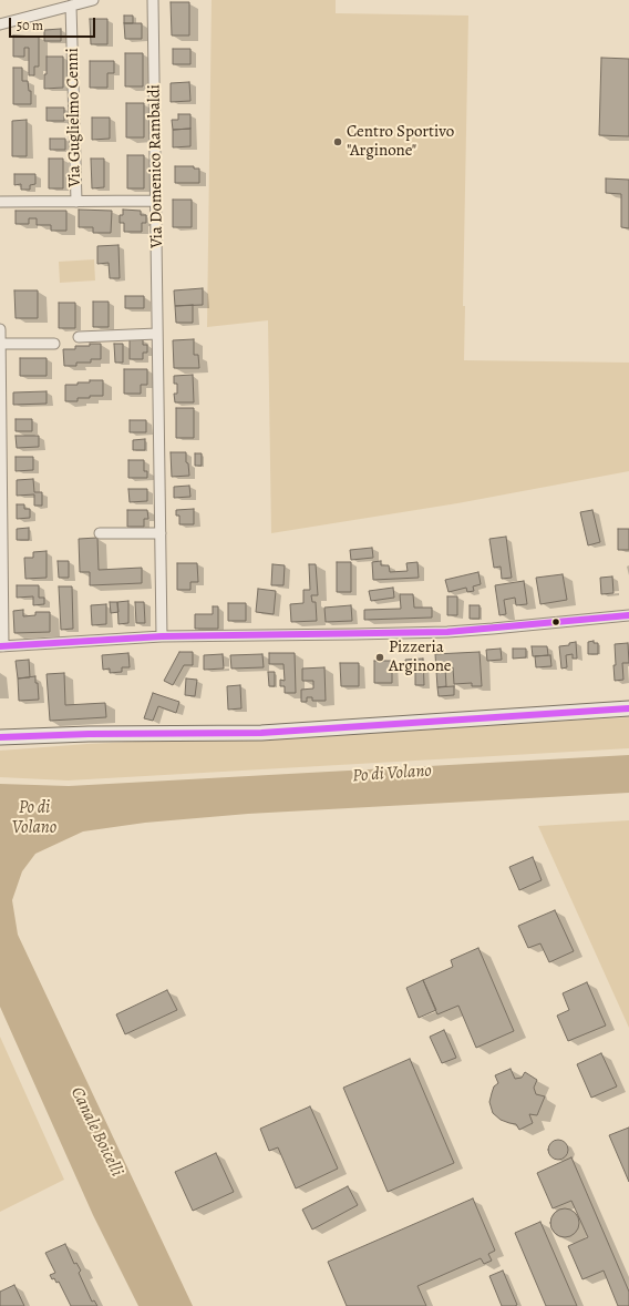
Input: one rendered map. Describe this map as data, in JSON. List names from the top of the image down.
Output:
{
  "streets": {
    "street": ["Via Guglielmo Cenni", "Via Domenico Rambaldi"]
  },
  "water": ["Po di Volano", "Canale Boicelli"],
  "places": ["Centro Sportivo \"Arginone\"", "Pizzeria Arginone"],
  "scale_bar": "50 m"
}
